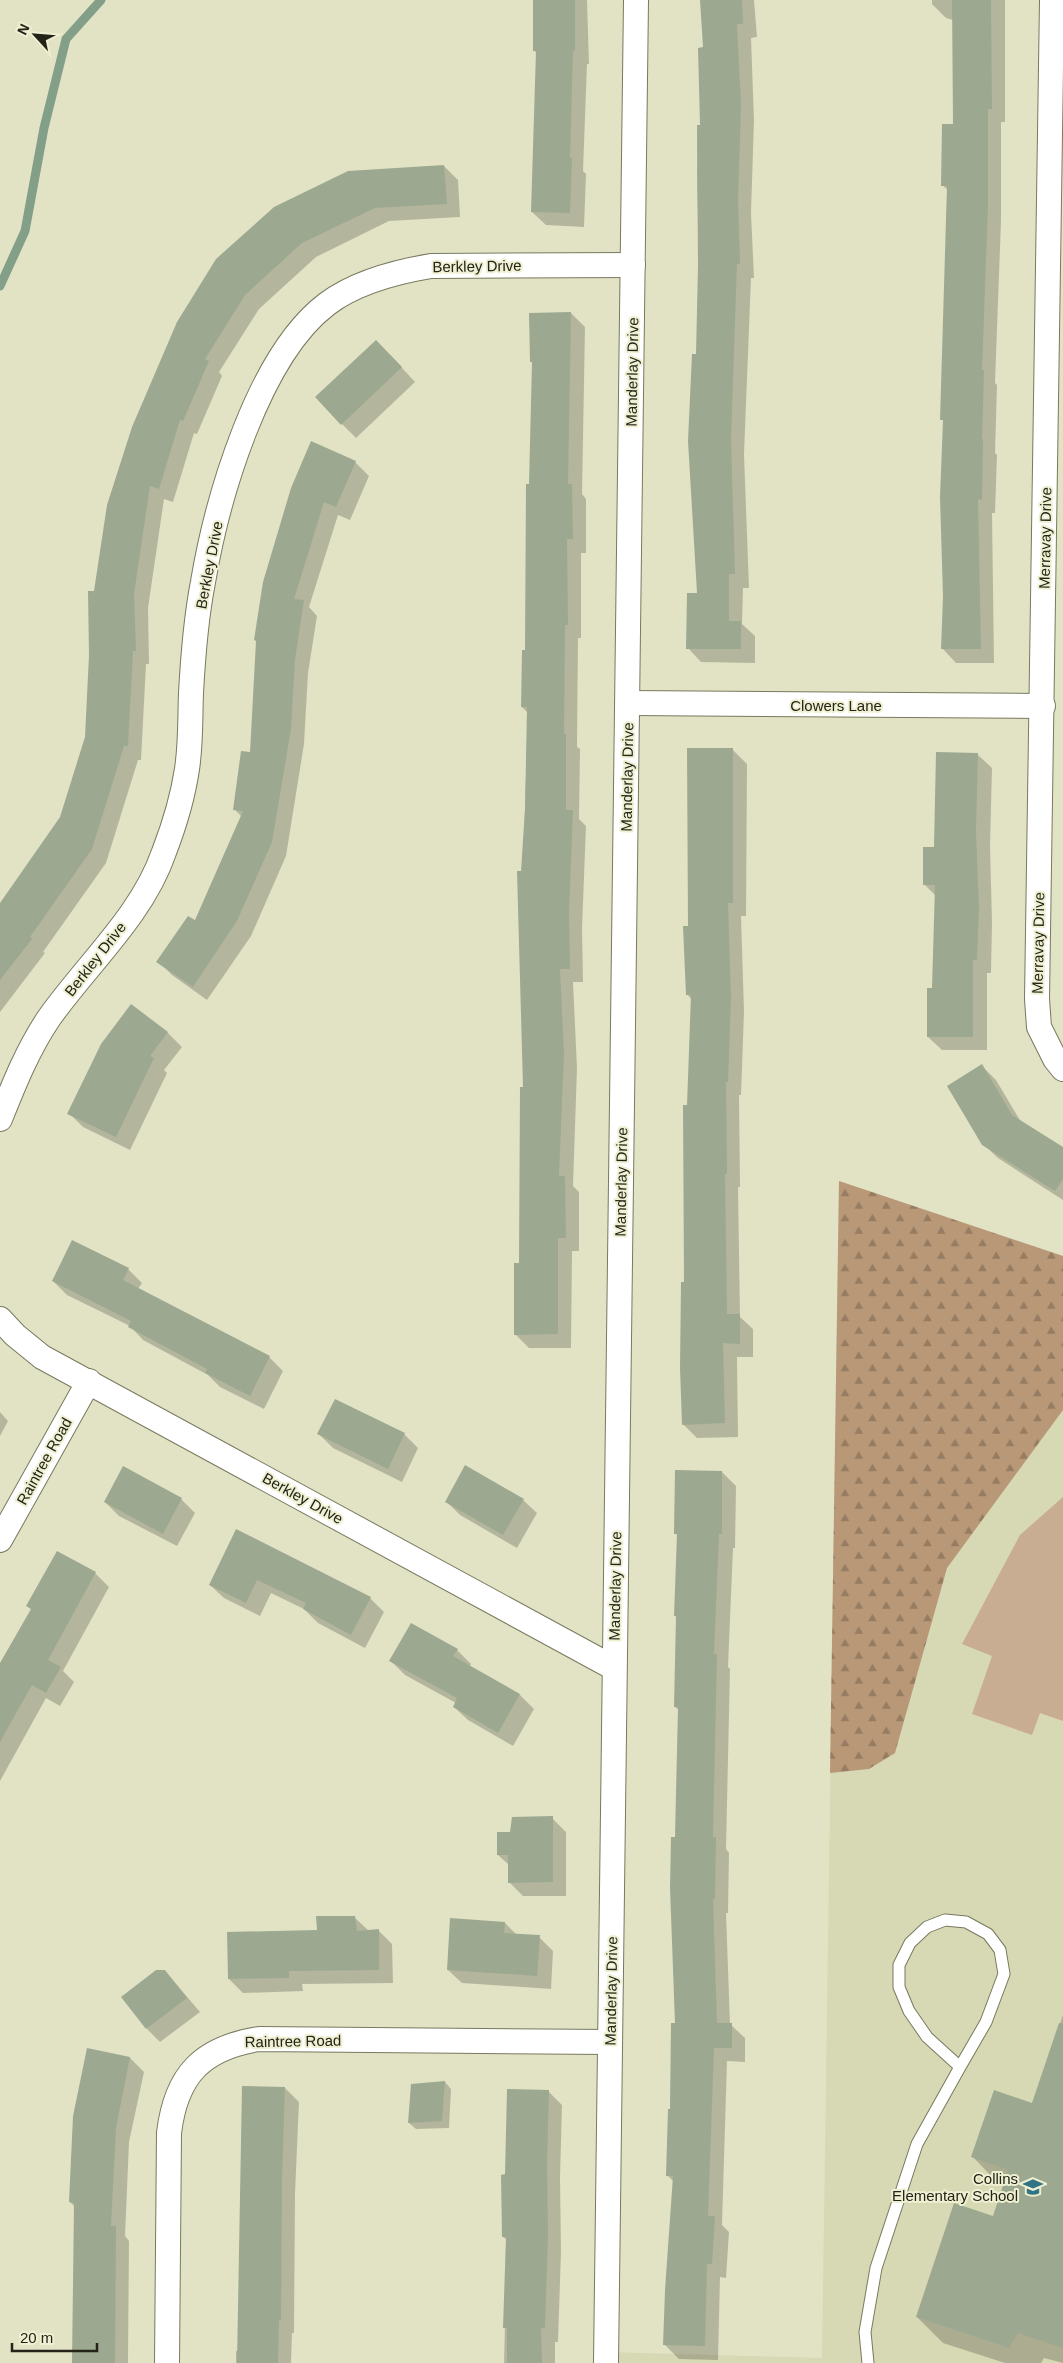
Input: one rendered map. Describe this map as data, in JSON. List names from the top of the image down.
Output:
{
  "streets": {
    "street": [
      "Berkley Drive",
      "Manderlay Drive",
      "Merravay Drive",
      "Clowers Lane",
      "Raintree Road"
    ]
  },
  "crossings": [
    ["Berkley Drive", "Manderlay Drive"],
    ["Berkley Drive", "Raintree Road"],
    ["Manderlay Drive", "Clowers Lane"],
    ["Manderlay Drive", "Raintree Road"],
    ["Merravay Drive", "Clowers Lane"]
  ],
  "places": {
    "school or university": ["Collins Elementary School"]
  },
  "scale_bar": "20 m",
  "north": "top left"
}
